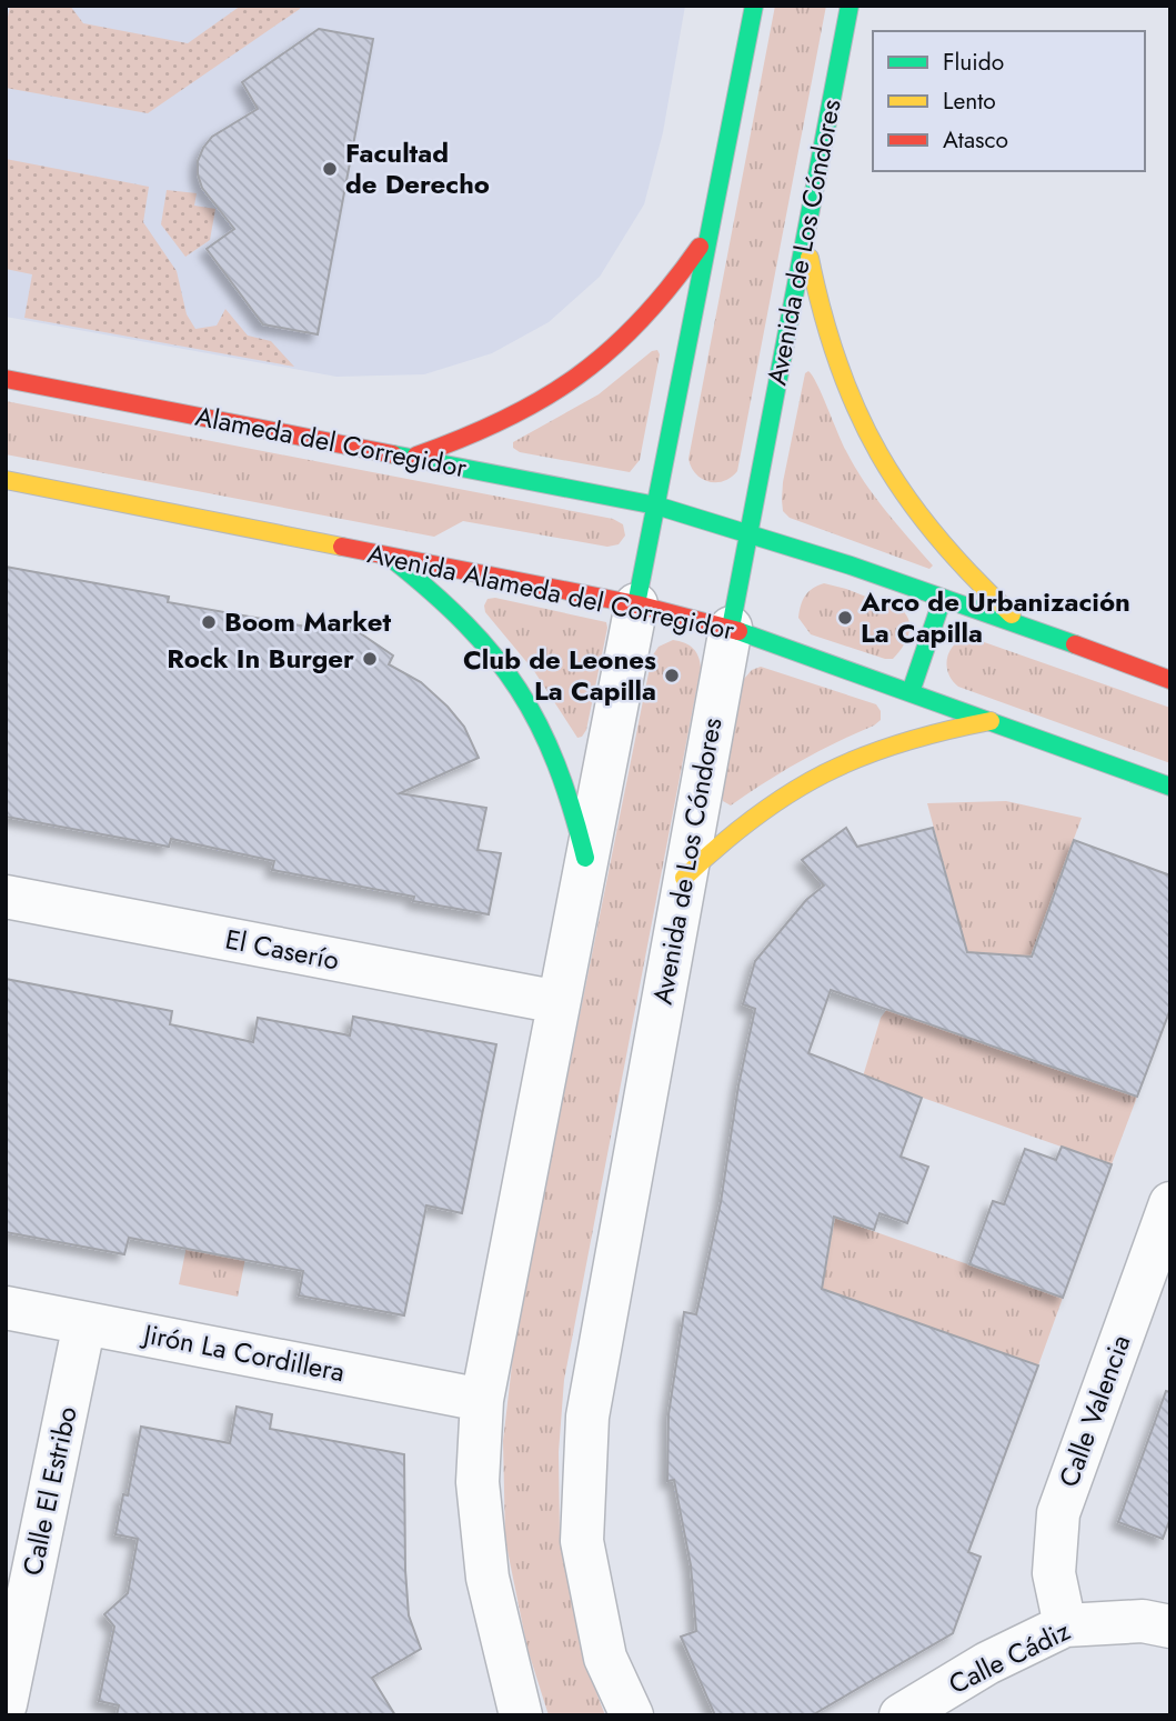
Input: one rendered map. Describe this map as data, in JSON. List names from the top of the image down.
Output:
{
  "streets": {
    "main road": ["Avenida de Los Cóndores", "Alameda del Corregidor", "Avenida Alameda del Corregidor"],
    "street": [
      "El Caserío",
      "Jirón La Cordillera",
      "Calle Valencia",
      "Calle El Estribo",
      "Calle Cádiz"
    ]
  },
  "crossings": [
    ["Avenida de Los Cóndores", "Avenida Alameda del Corregidor"],
    ["Jirón La Cordillera", "Calle El Estribo"],
    ["Calle Valencia", "Calle Cádiz"]
  ],
  "places": [
    "Facultad de Derecho",
    "Arco de Urbanización La Capilla",
    "Boom Market",
    "Rock In Burger",
    "Club de Leones La Capilla"
  ],
  "legend": ["Fluido", "Lento", "Atasco"]
}
